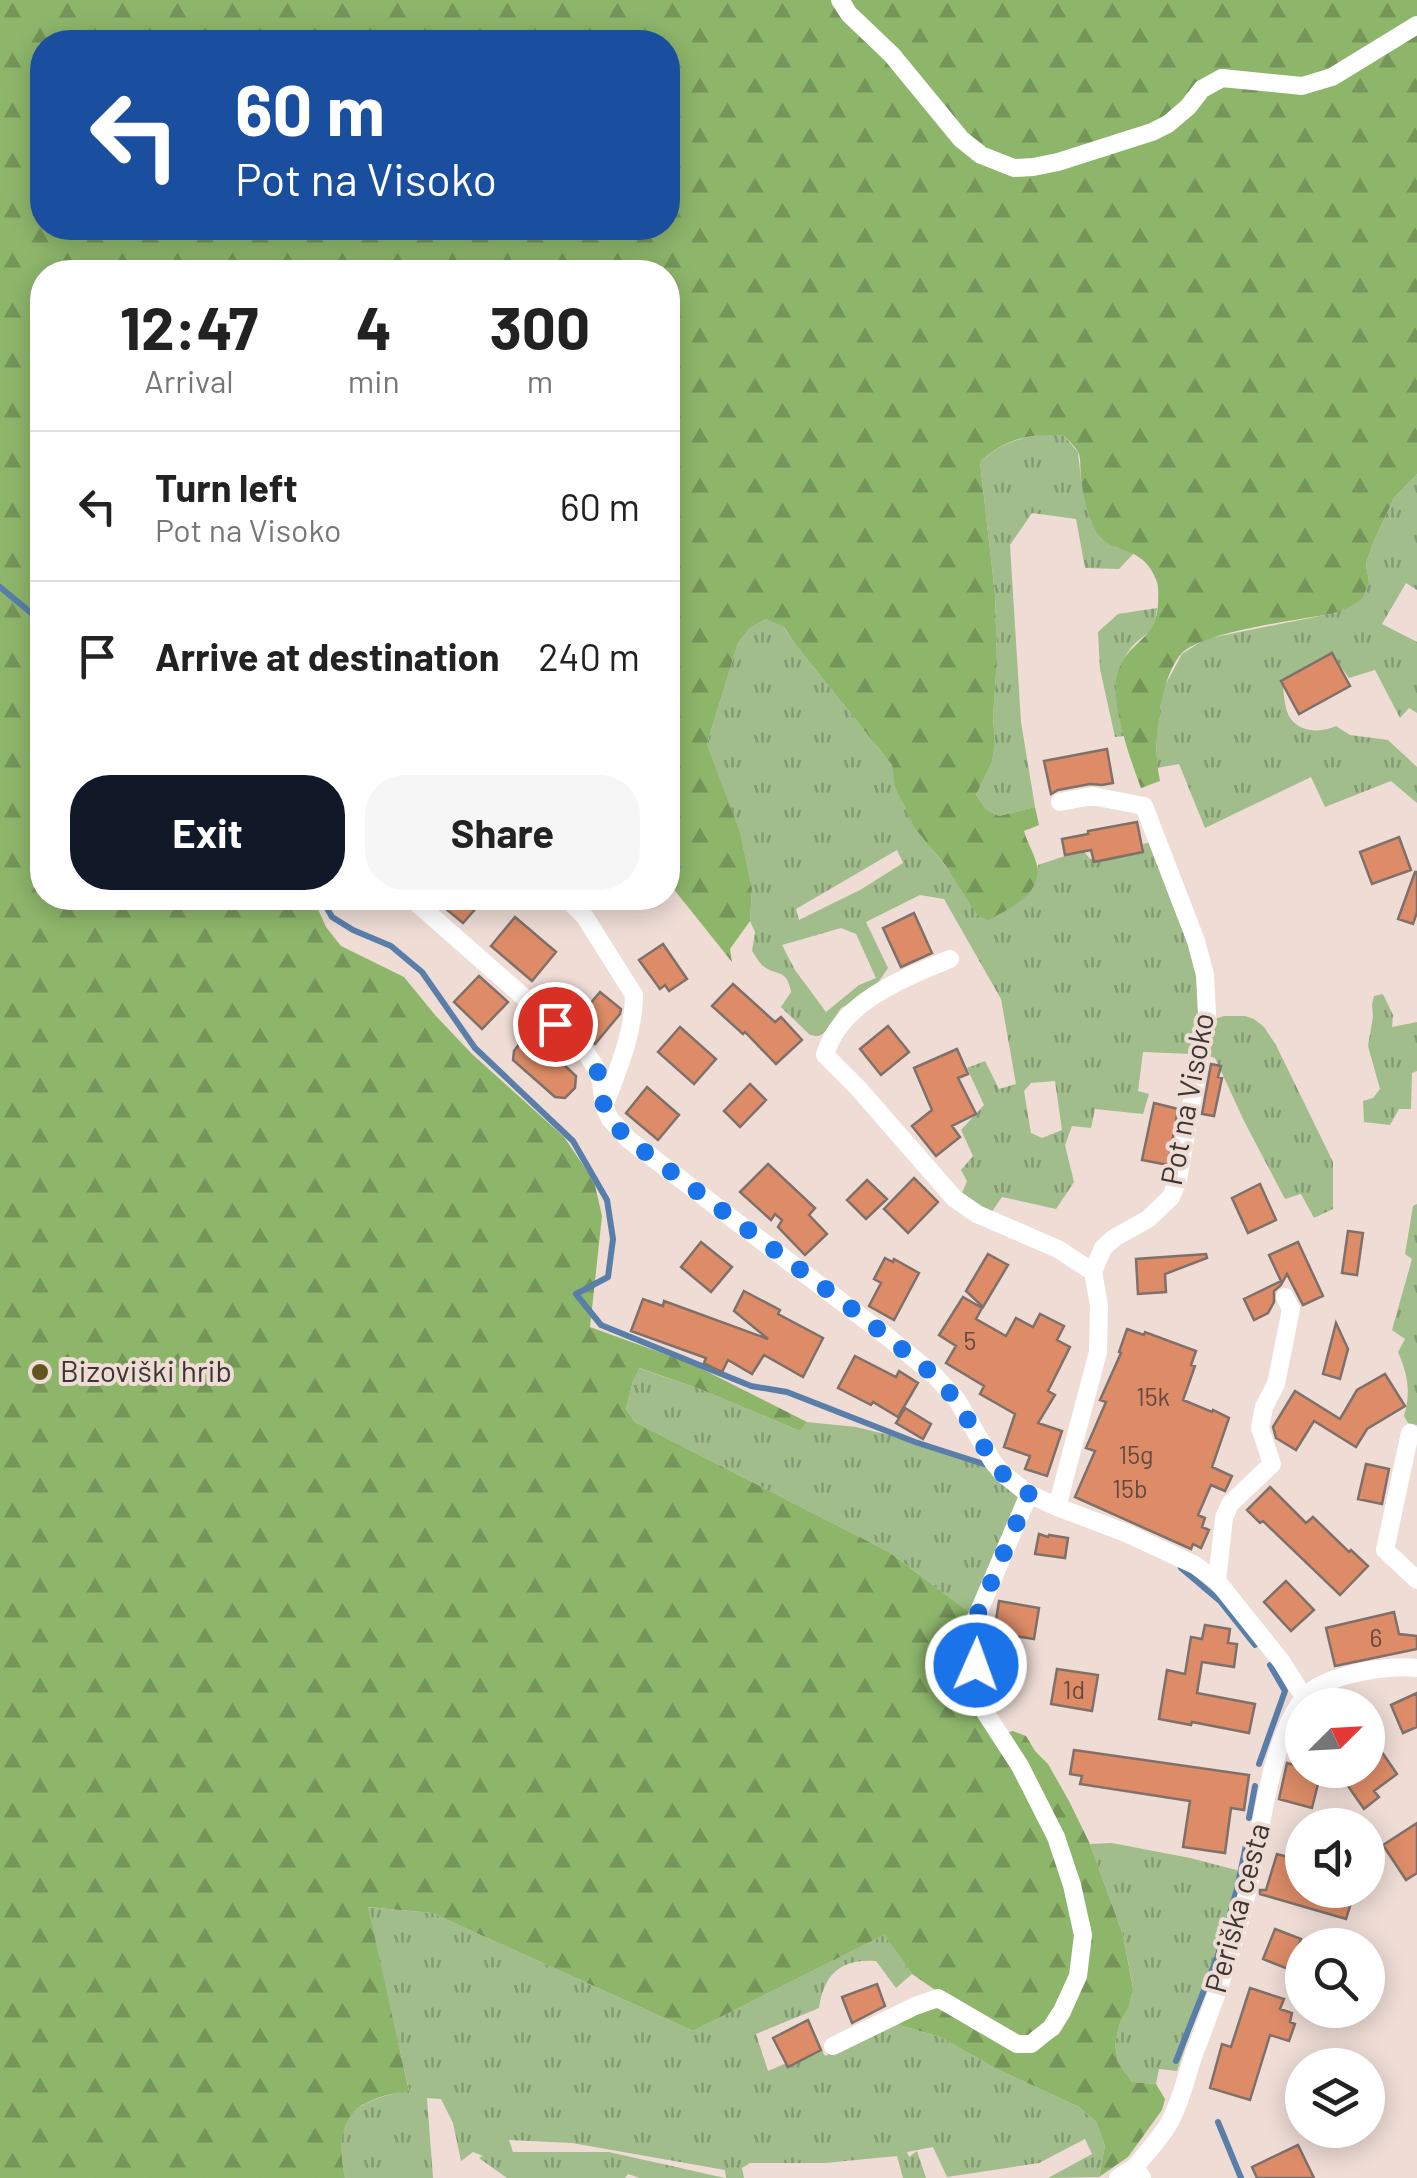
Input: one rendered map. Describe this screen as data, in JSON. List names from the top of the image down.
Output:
{
  "streets": {
    "street": ["Pot na Visoko", "Periška cesta"]
  },
  "places": ["Bizoviški hrib"],
  "house_numbers": [
    "5",
    "15k",
    "15g",
    "15b",
    "6",
    "1d"
  ],
  "north": "top right",
  "page": {
    "turn": ["60 m", "Pot na Visoko"],
    "eta": [
      "12:47",
      "Arrival",
      "4",
      "min",
      "300",
      "m"
    ],
    "list": [
      {
        "name": "Turn left",
        "note": "Pot na Visoko",
        "value": "60 m"
      },
      {
        "name": "Arrive at destination",
        "value": "240 m"
      }
    ],
    "buttons": ["Exit", "Share"]
  }
}
